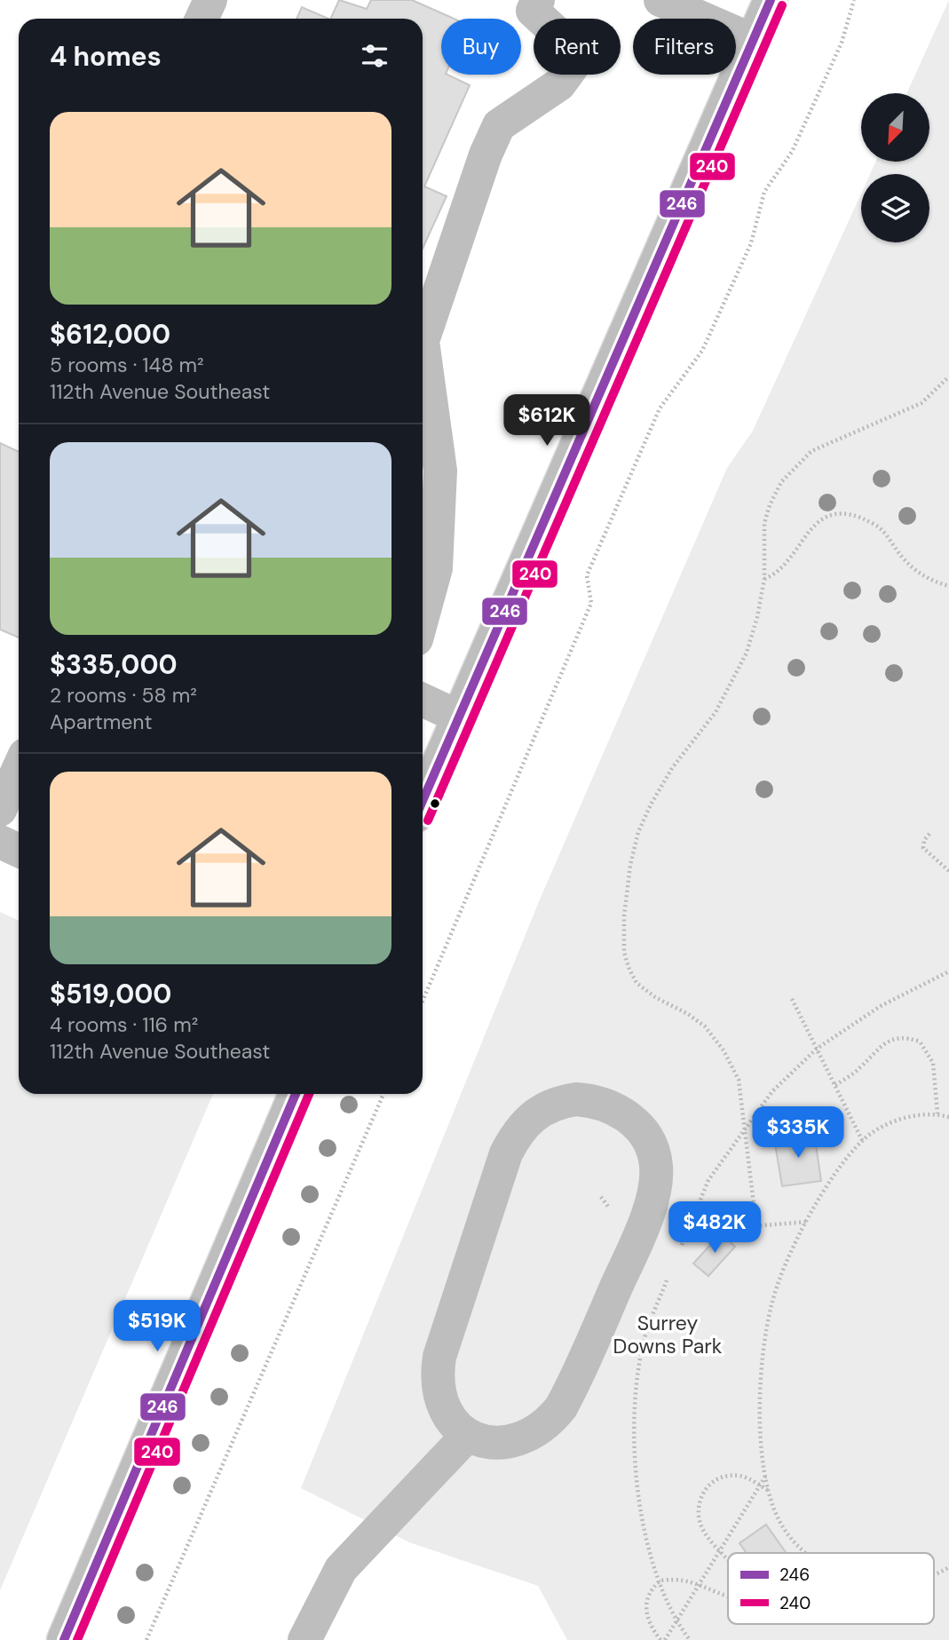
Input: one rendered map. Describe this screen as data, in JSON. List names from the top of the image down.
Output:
{
  "parks": ["Surrey Downs Park"],
  "lines": ["transit line 246", "transit line 240"],
  "legend": ["246", "240"],
  "north": "bottom left",
  "page": {
    "chip": ["Buy", "Rent", "Filters"],
    "heading": "4 homes",
    "list": [
      {
        "name": "$612,000",
        "note": "5 rooms · 148 m² · 112th Avenue Southeast"
      },
      {
        "name": "$335,000",
        "note": "2 rooms · 58 m² · Apartment"
      },
      {
        "name": "$519,000",
        "note": "4 rooms · 116 m² · 112th Avenue Southeast"
      }
    ],
    "price": [
      "$612K",
      "$335K",
      "$482K",
      "$519K"
    ]
  }
}
